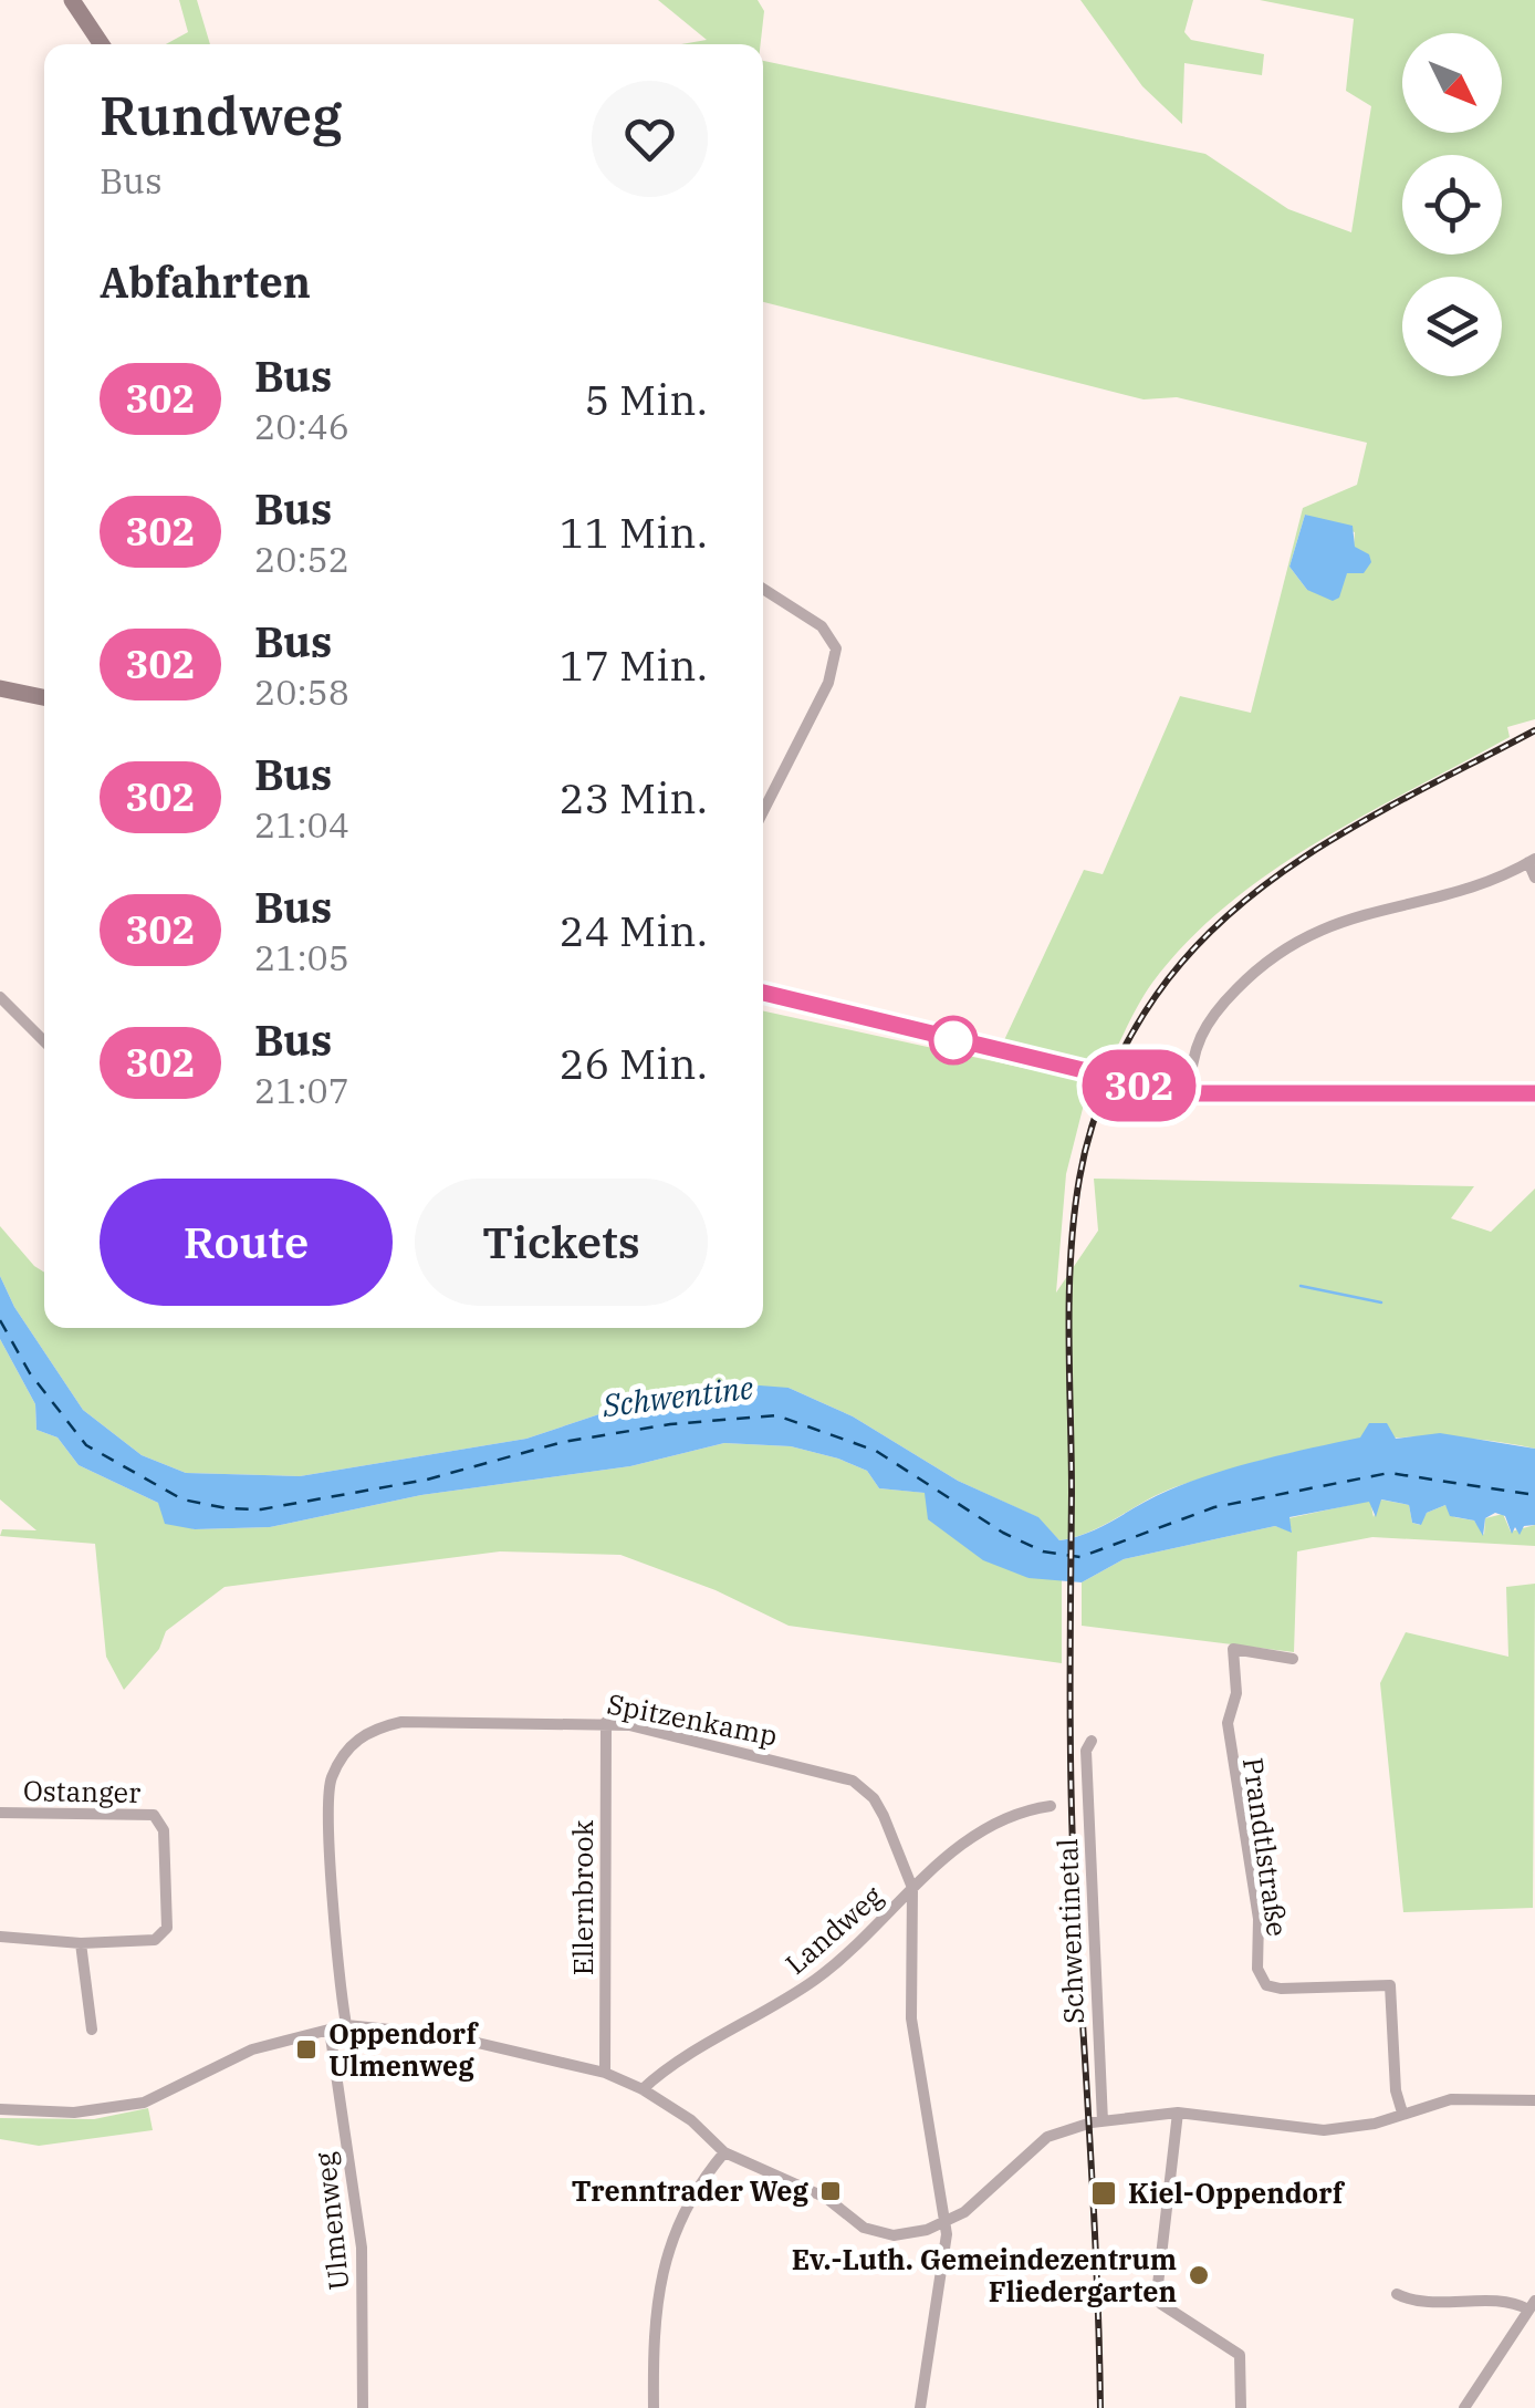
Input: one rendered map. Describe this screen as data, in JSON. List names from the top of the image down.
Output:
{
  "streets": {
    "street": [
      "Spitzenkamp",
      "Ostanger",
      "Prandtlstraße",
      "Ellernbrook",
      "Landweg",
      "Schwentinetal",
      "Ulmenweg"
    ]
  },
  "crossings": [
    ["Spitzenkamp", "Ellernbrook"],
    ["Spitzenkamp", "Landweg"]
  ],
  "water": ["Schwentine"],
  "places": {
    "transit": ["Oppendorf Ulmenweg", "Trenntrader Weg", "Kiel-Oppendorf"],
    "other": ["Ev.-Luth. Gemeindezentrum Fliedergarten"]
  },
  "lines": ["bus line 302"],
  "north": "bottom right",
  "page": {
    "on_map": "302",
    "heading": [
      ["Rundweg", "Bus"],
      "Abfahrten"
    ],
    "list": [
      {
        "mark": "302",
        "name": "Bus",
        "note": "20:46",
        "value": "5 Min."
      },
      {
        "mark": "302",
        "name": "Bus",
        "note": "20:52",
        "value": "11 Min."
      },
      {
        "mark": "302",
        "name": "Bus",
        "note": "20:58",
        "value": "17 Min."
      },
      {
        "mark": "302",
        "name": "Bus",
        "note": "21:04",
        "value": "23 Min."
      },
      {
        "mark": "302",
        "name": "Bus",
        "note": "21:05",
        "value": "24 Min."
      },
      {
        "mark": "302",
        "name": "Bus",
        "note": "21:07",
        "value": "26 Min."
      }
    ],
    "buttons": ["Route", "Tickets"]
  }
}
